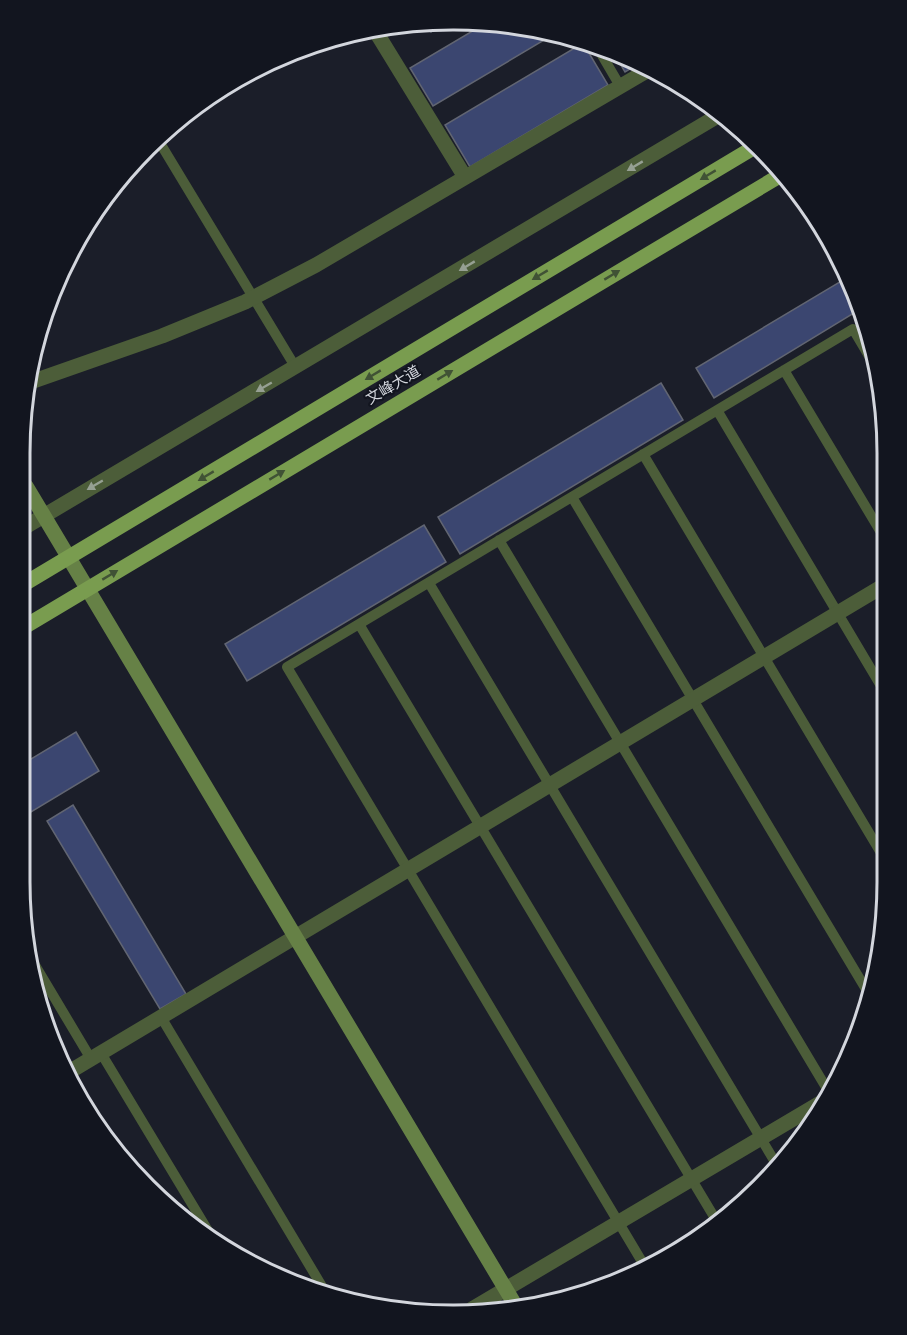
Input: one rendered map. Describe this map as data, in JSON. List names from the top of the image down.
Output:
{
  "streets": {
    "main road": ["文峰大道"]
  }
}
